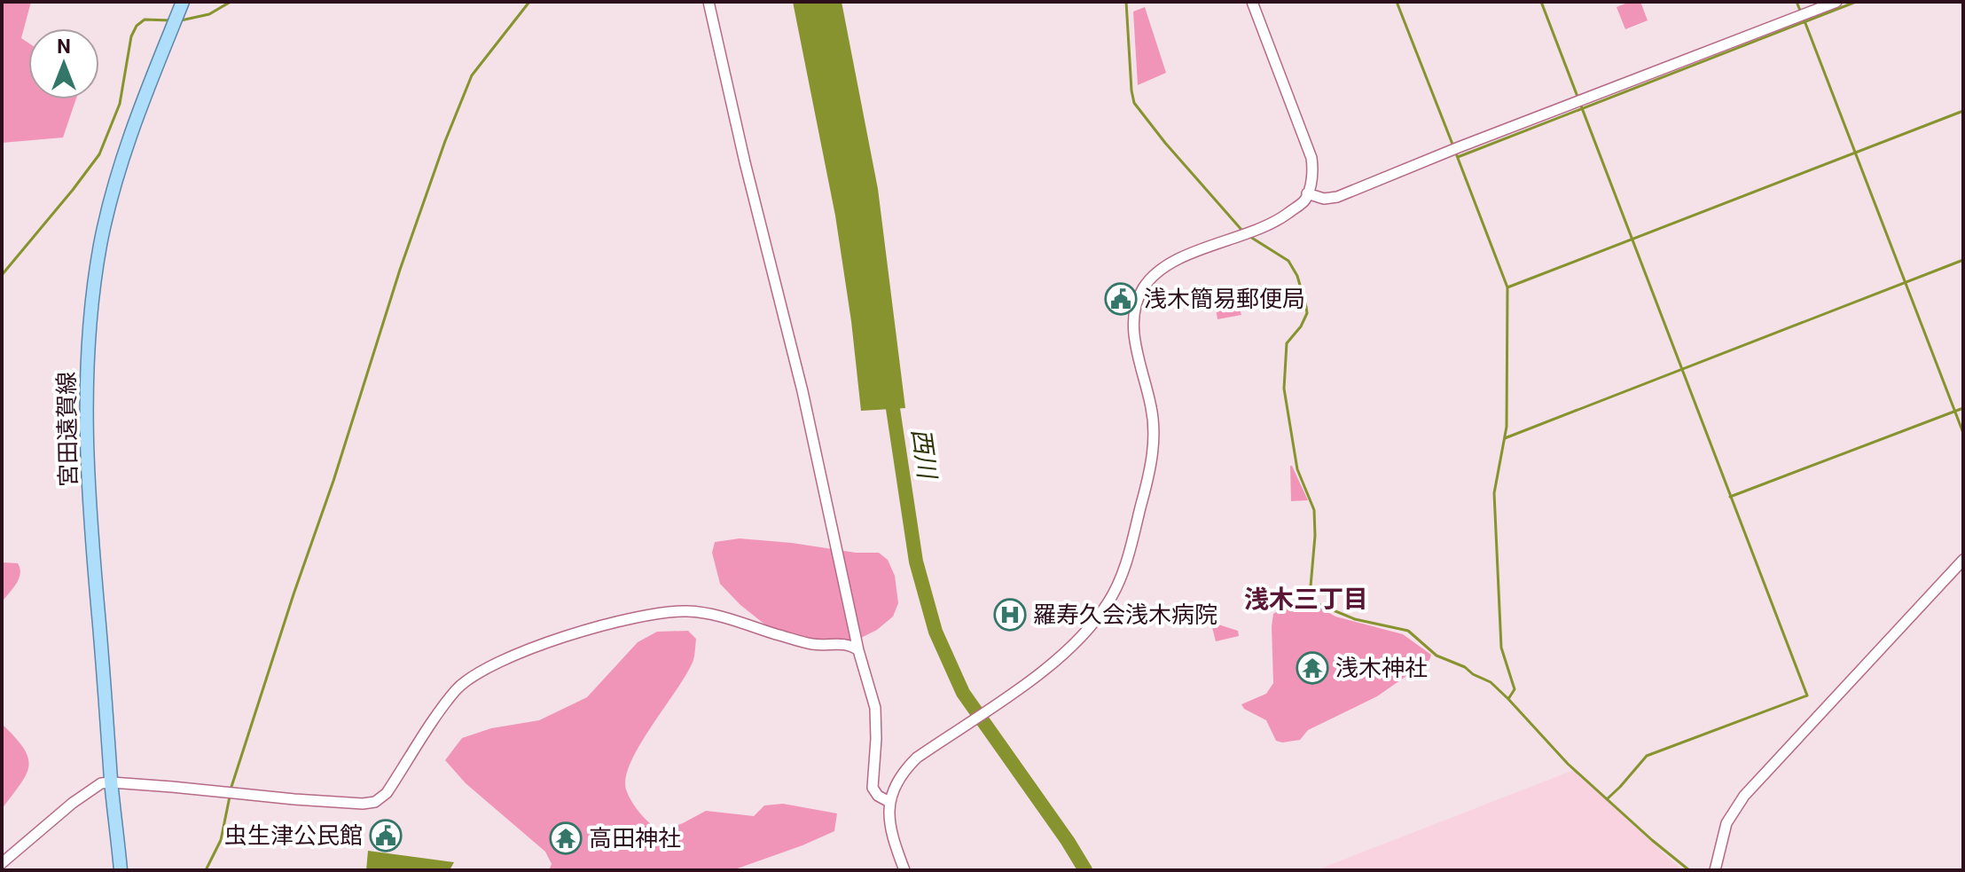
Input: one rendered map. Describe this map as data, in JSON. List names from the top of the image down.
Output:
{
  "streets": {
    "main road": ["宮田遠賀線"]
  },
  "districts": ["浅木三丁目"],
  "water": ["西川"],
  "places": {
    "public building": ["浅木簡易郵便局", "虫生津公民館"],
    "hospital": ["羅寿久会浅木病院"],
    "temple": ["浅木神社", "高田神社"]
  },
  "north": "top"
}
